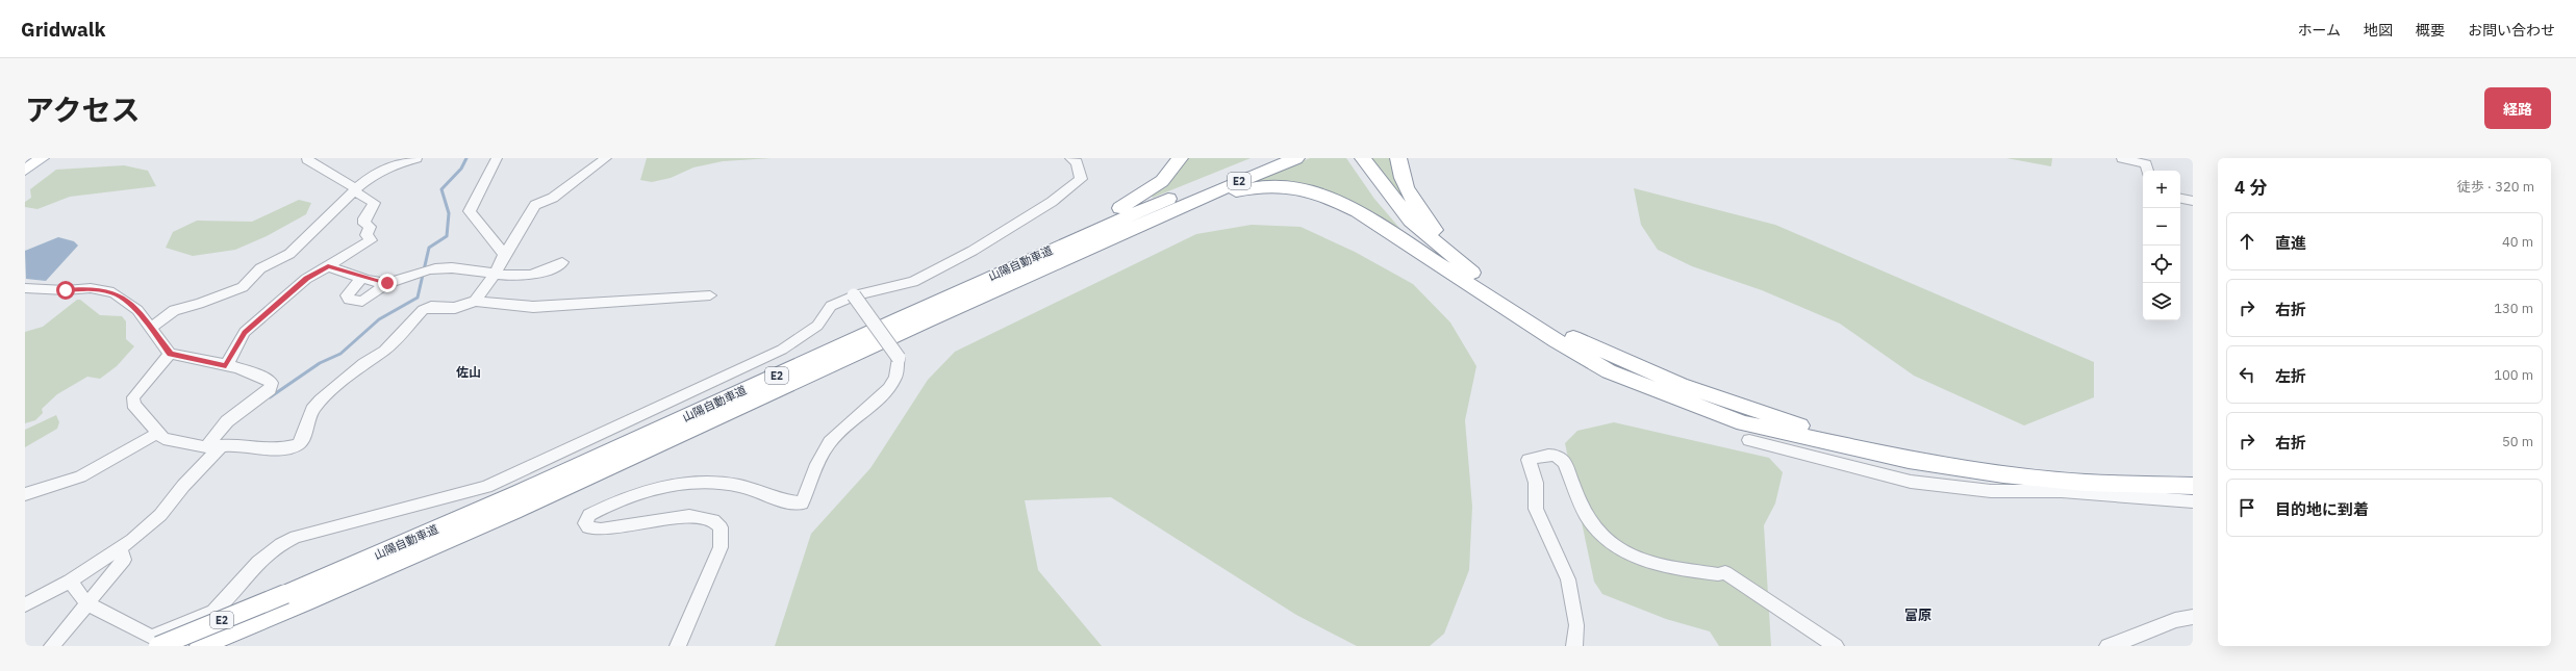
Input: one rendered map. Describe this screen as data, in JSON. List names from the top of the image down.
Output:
{
  "streets": {
    "highway": ["E2", "山陽自動車道"]
  },
  "districts": ["佐山", "富原"],
  "page": {
    "header": "Gridwalk",
    "nav": [
      "ホーム",
      "地図",
      "概要",
      "お問い合わせ"
    ],
    "title": "アクセス",
    "buttons": "経路",
    "heading": ["4 分", "徒歩 · 320 m"],
    "map_buttons": ["+", "−"],
    "list": [
      ["直進", "40 m"],
      ["右折", "130 m"],
      ["左折", "100 m"],
      ["右折", "50 m"],
      "目的地に到着"
    ]
  }
}
